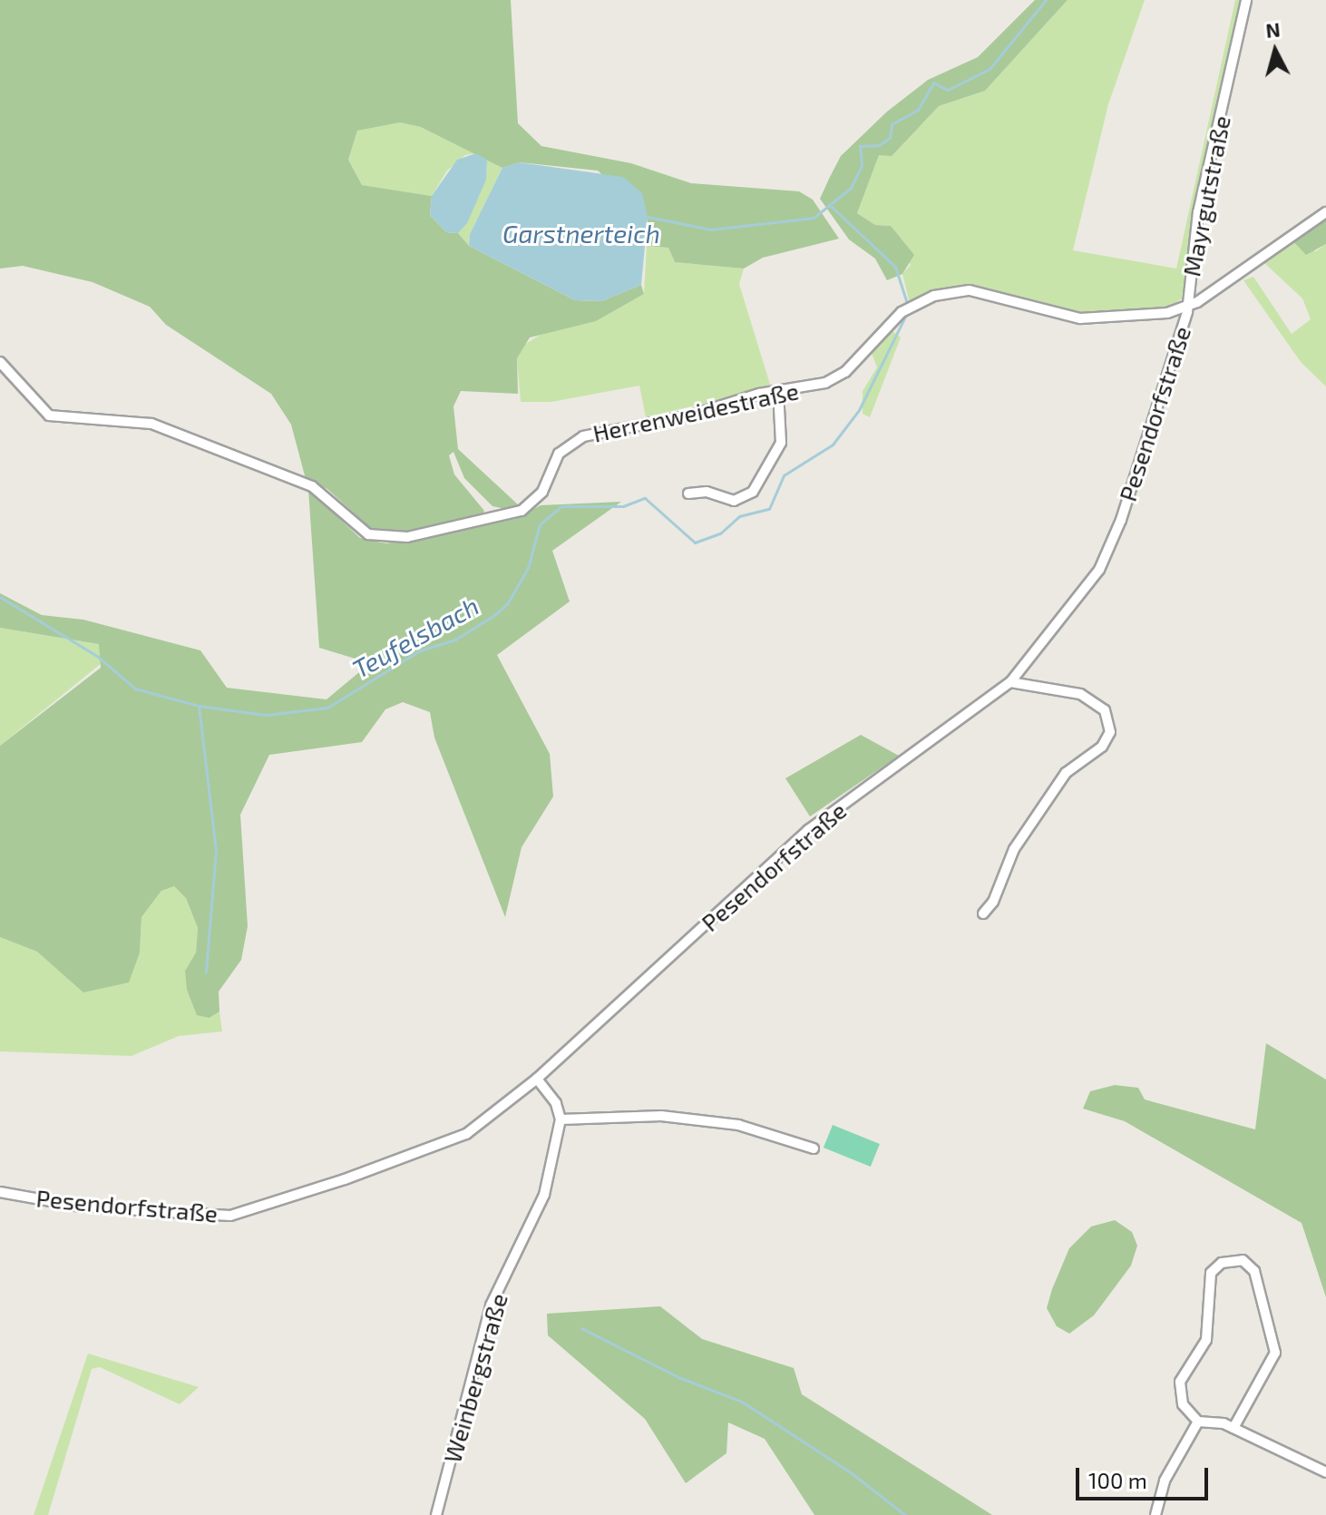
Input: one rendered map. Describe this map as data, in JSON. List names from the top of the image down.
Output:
{
  "streets": {
    "street": [
      "Mayrgutstraße",
      "Herrenweidestraße",
      "Pesendorfstraße",
      "Weinbergstraße"
    ]
  },
  "crossings": [
    ["Mayrgutstraße", "Herrenweidestraße"],
    ["Mayrgutstraße", "Pesendorfstraße"],
    ["Herrenweidestraße", "Pesendorfstraße"]
  ],
  "water": ["Garstnerteich", "Teufelsbach"],
  "scale_bar": "100 m",
  "north": "top"
}
